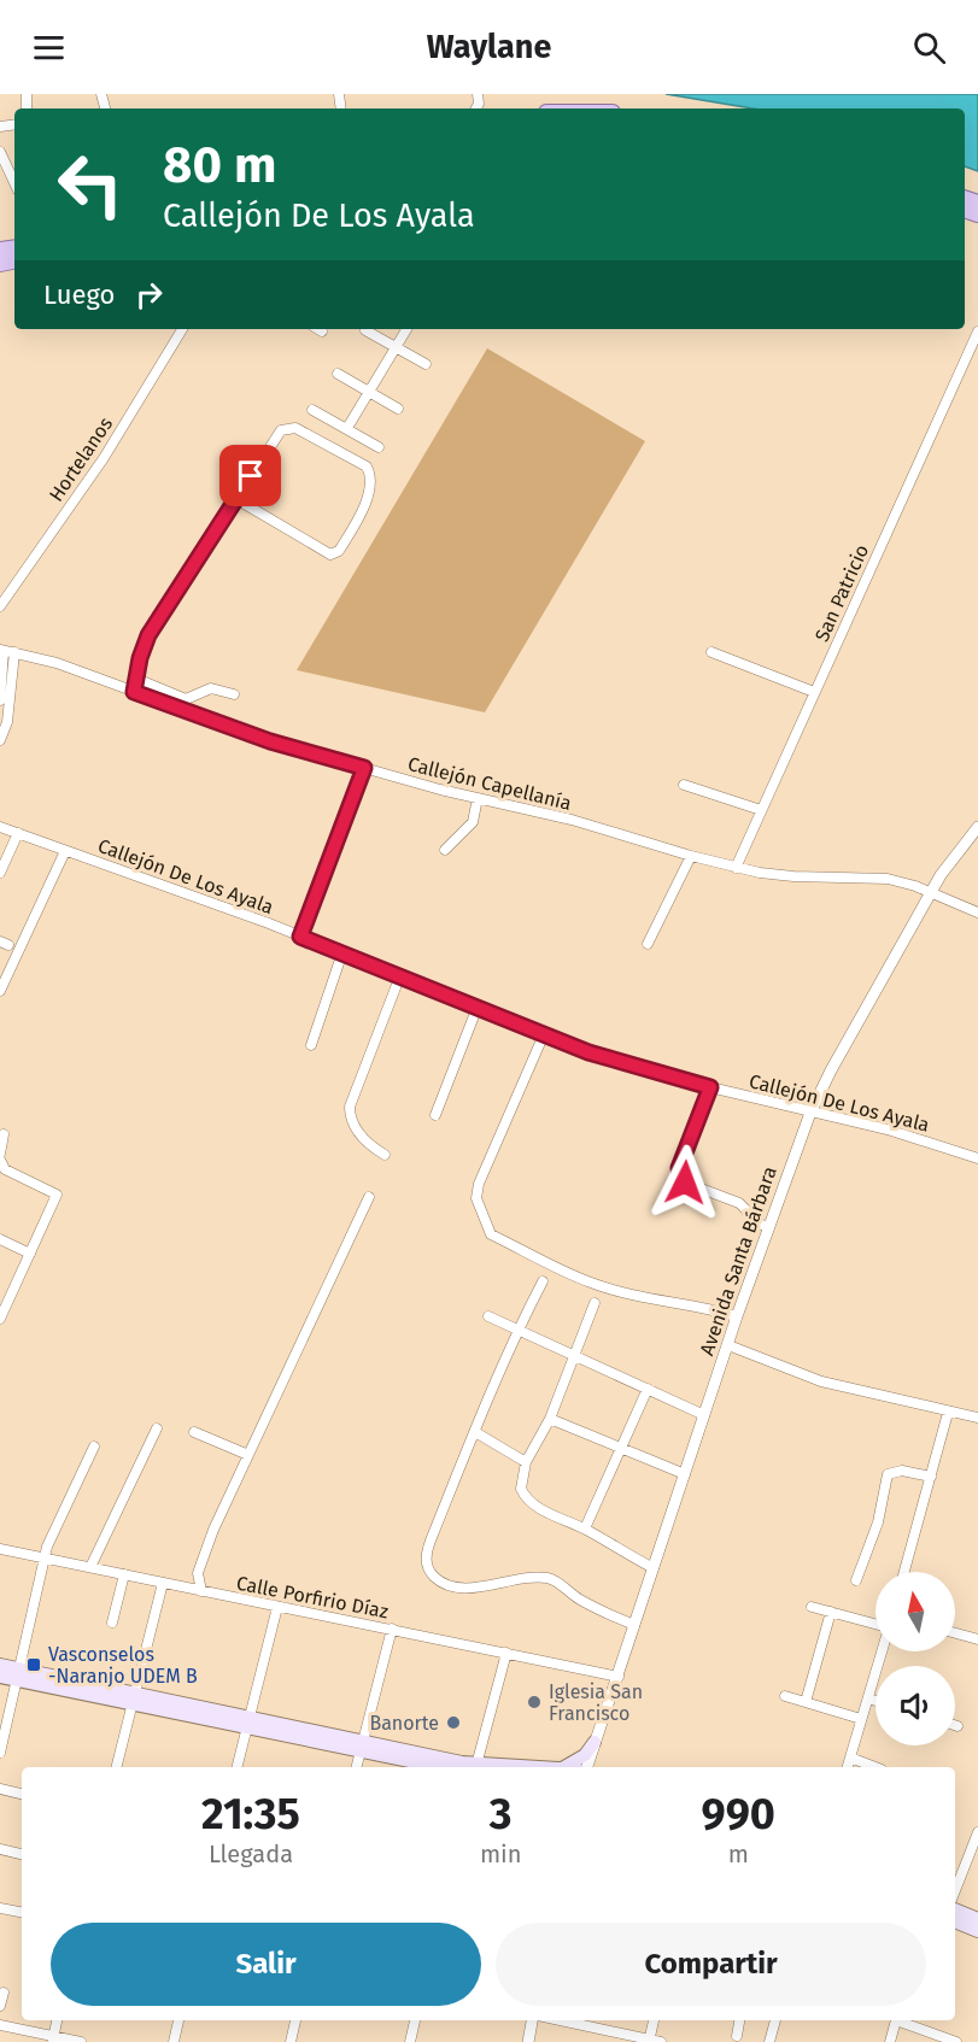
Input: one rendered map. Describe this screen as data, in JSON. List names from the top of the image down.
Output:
{
  "streets": {
    "street": [
      "Hortelanos",
      "San Patricio",
      "Callejón Capellanía",
      "Callejón De Los Ayala",
      "Avenida Santa Bárbara",
      "Calle Porfirio Díaz"
    ]
  },
  "crossings": [
    ["San Patricio", "Callejón Capellanía"],
    ["Callejón Capellanía", "Avenida Santa Bárbara"],
    ["Callejón De Los Ayala", "Avenida Santa Bárbara"],
    ["Avenida Santa Bárbara", "Calle Porfirio Díaz"]
  ],
  "places": {
    "transit": ["Vasconselos -Naranjo UDEM B"],
    "other": ["Iglesia San Francisco", "Banorte"]
  },
  "north": "top",
  "page": {
    "header": "Waylane",
    "turn": ["80 m", "Callejón De Los Ayala"],
    "then": "Luego",
    "eta": [
      "21:35",
      "Llegada",
      "3",
      "min",
      "990",
      "m"
    ],
    "buttons": ["Salir", "Compartir"]
  }
}
